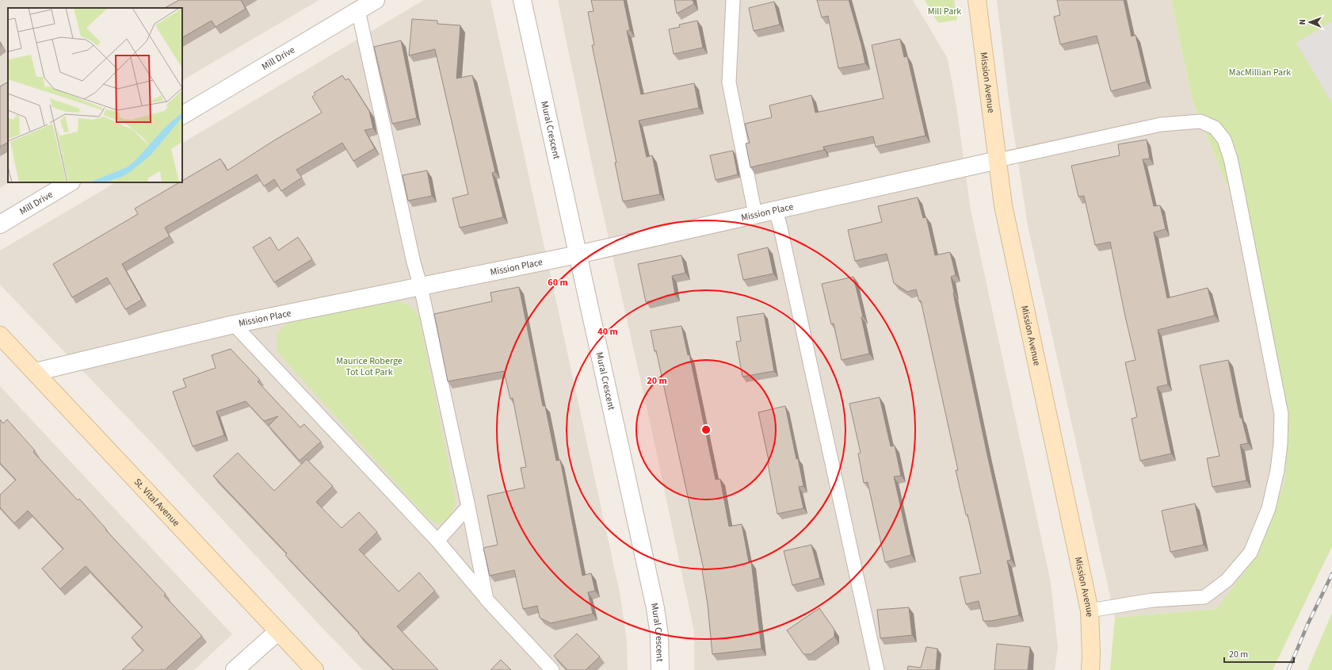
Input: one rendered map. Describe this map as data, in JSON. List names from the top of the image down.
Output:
{
  "streets": {
    "street": [
      "Mill Drive",
      "Mission Avenue",
      "Mural Crescent",
      "Mission Place",
      "St. Vital Avenue"
    ]
  },
  "crossings": [
    ["Mission Avenue", "Mission Place"],
    ["Mural Crescent", "Mission Place"],
    ["Mission Place", "St. Vital Avenue"]
  ],
  "parks": ["Mill Park", "MacMillian Park", "Maurice Roberge Tot Lot Park"],
  "scale_bar": "20 m",
  "north": "left",
  "rings": ["60 m", "40 m", "20 m"]
}
